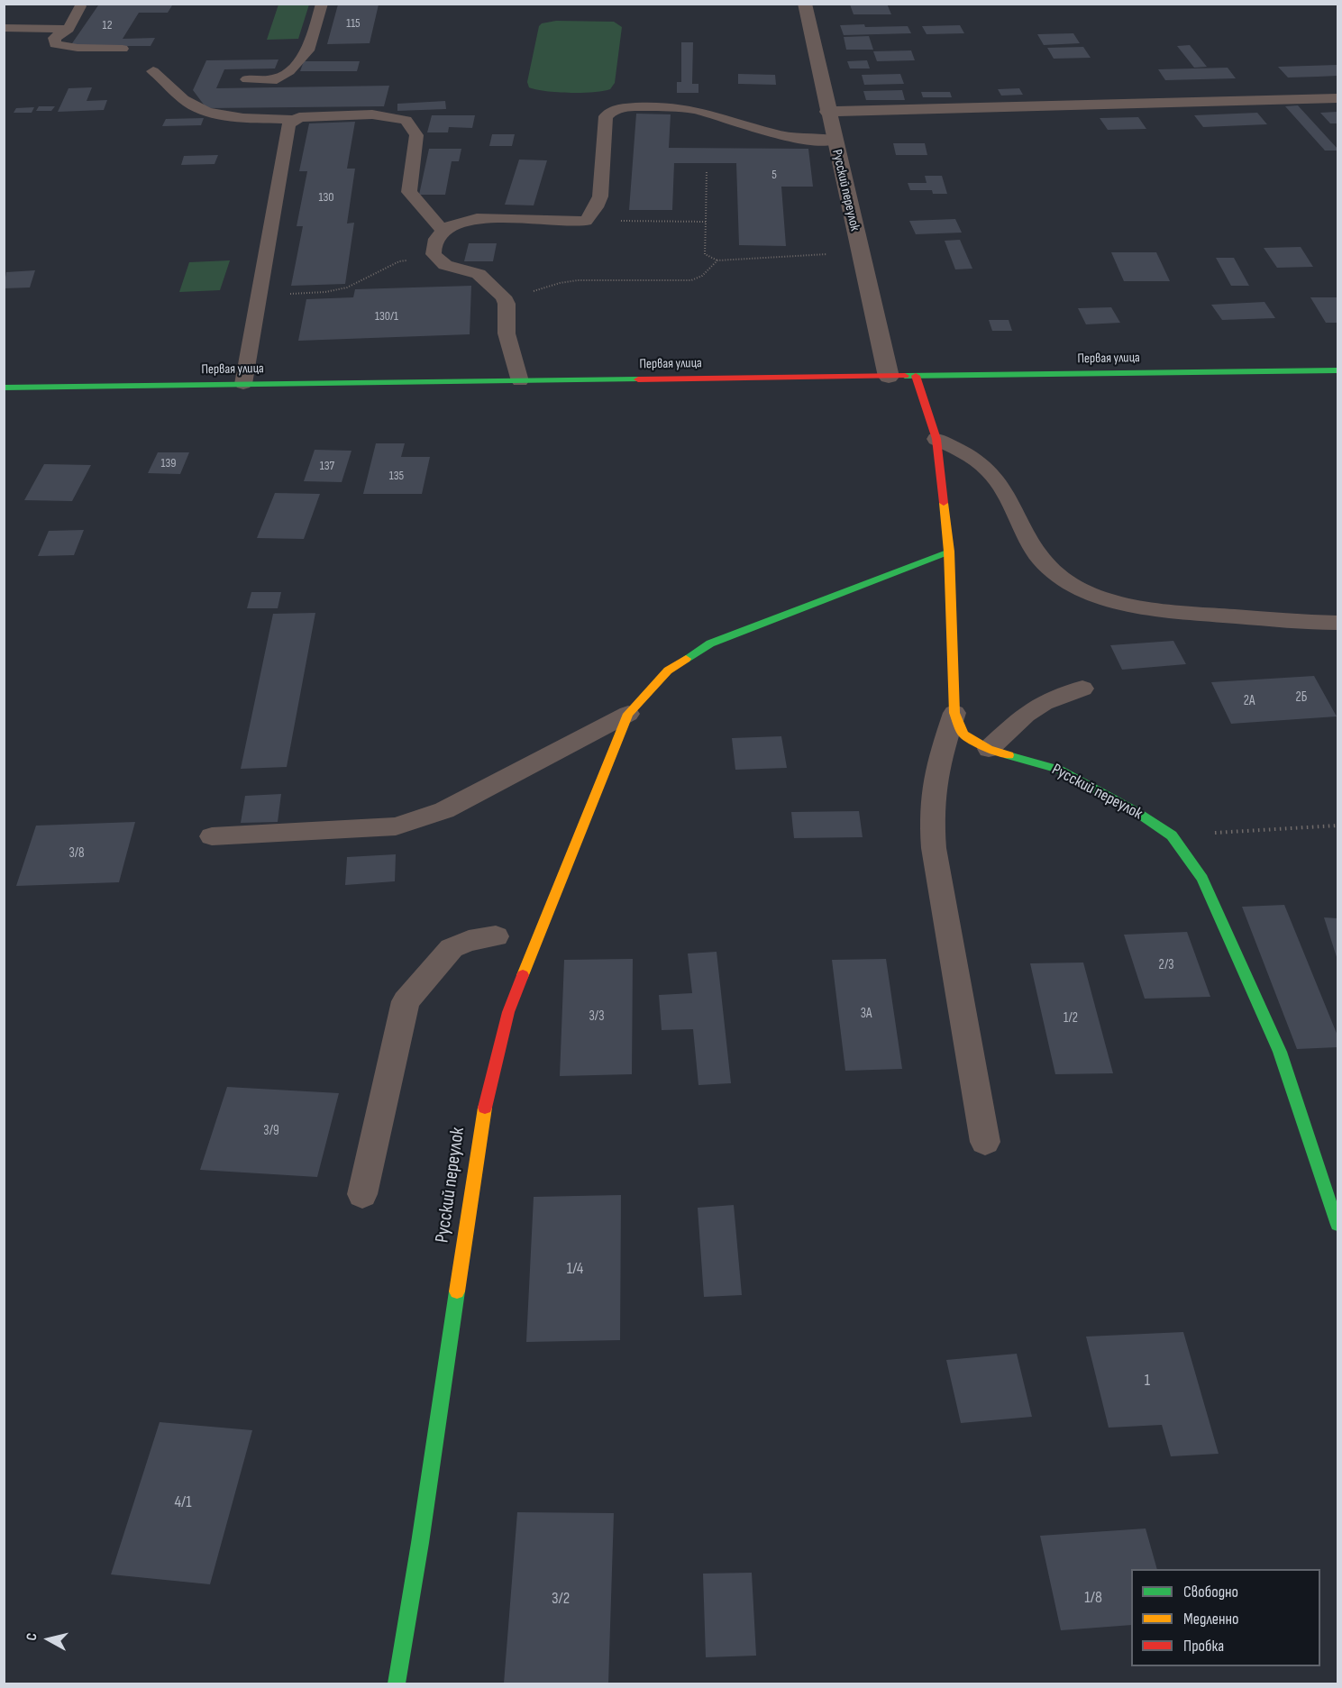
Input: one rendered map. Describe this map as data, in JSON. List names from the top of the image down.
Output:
{
  "streets": {
    "street": ["Русский переулок", "Первая улица"]
  },
  "crossings": [
    ["Русский переулок", "Первая улица"]
  ],
  "house_numbers": [
    "115",
    "12",
    "5",
    "130",
    "130/1",
    "139",
    "137",
    "135",
    "2Б",
    "2А",
    "3/8",
    "2/3",
    "3А",
    "3/3",
    "1/2",
    "3/9",
    "1/4",
    "1",
    "4/1",
    "1/8",
    "3/2"
  ],
  "legend": ["Свободно", "Медленно", "Пробка"],
  "north": "left"
}
